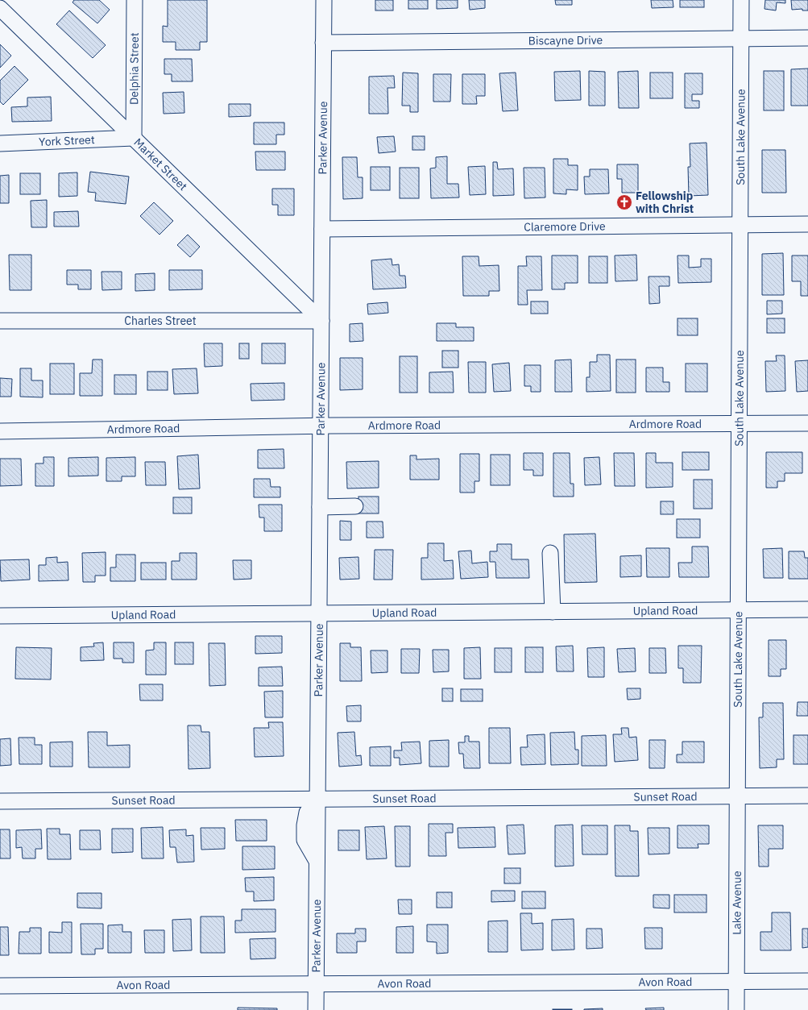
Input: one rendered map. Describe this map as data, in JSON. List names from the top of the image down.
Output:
{
  "streets": {
    "street": [
      "Biscayne Drive",
      "Delphia Street",
      "South Lake Avenue",
      "Parker Avenue",
      "York Street",
      "Market Street",
      "Claremore Drive",
      "Charles Street",
      "Ardmore Road",
      "Upland Road",
      "Sunset Road",
      "Lake Avenue",
      "Avon Road"
    ]
  },
  "crossings": [
    ["Biscayne Drive", "South Lake Avenue"],
    ["Biscayne Drive", "Parker Avenue"],
    ["Delphia Street", "York Street"],
    ["Delphia Street", "Market Street"],
    ["South Lake Avenue", "Claremore Drive"],
    ["South Lake Avenue", "Ardmore Road"],
    ["South Lake Avenue", "Upland Road"],
    ["South Lake Avenue", "Sunset Road"],
    ["South Lake Avenue", "Lake Avenue"],
    ["Parker Avenue", "Market Street"],
    ["Parker Avenue", "Claremore Drive"],
    ["Parker Avenue", "Charles Street"],
    ["Parker Avenue", "Ardmore Road"],
    ["Parker Avenue", "Upland Road"],
    ["Parker Avenue", "Sunset Road"],
    ["Parker Avenue", "Avon Road"],
    ["York Street", "Market Street"],
    ["Market Street", "Charles Street"],
    ["Sunset Road", "Lake Avenue"],
    ["Lake Avenue", "Avon Road"]
  ],
  "places": {
    "church": ["Fellowship with Christ"]
  }
}
